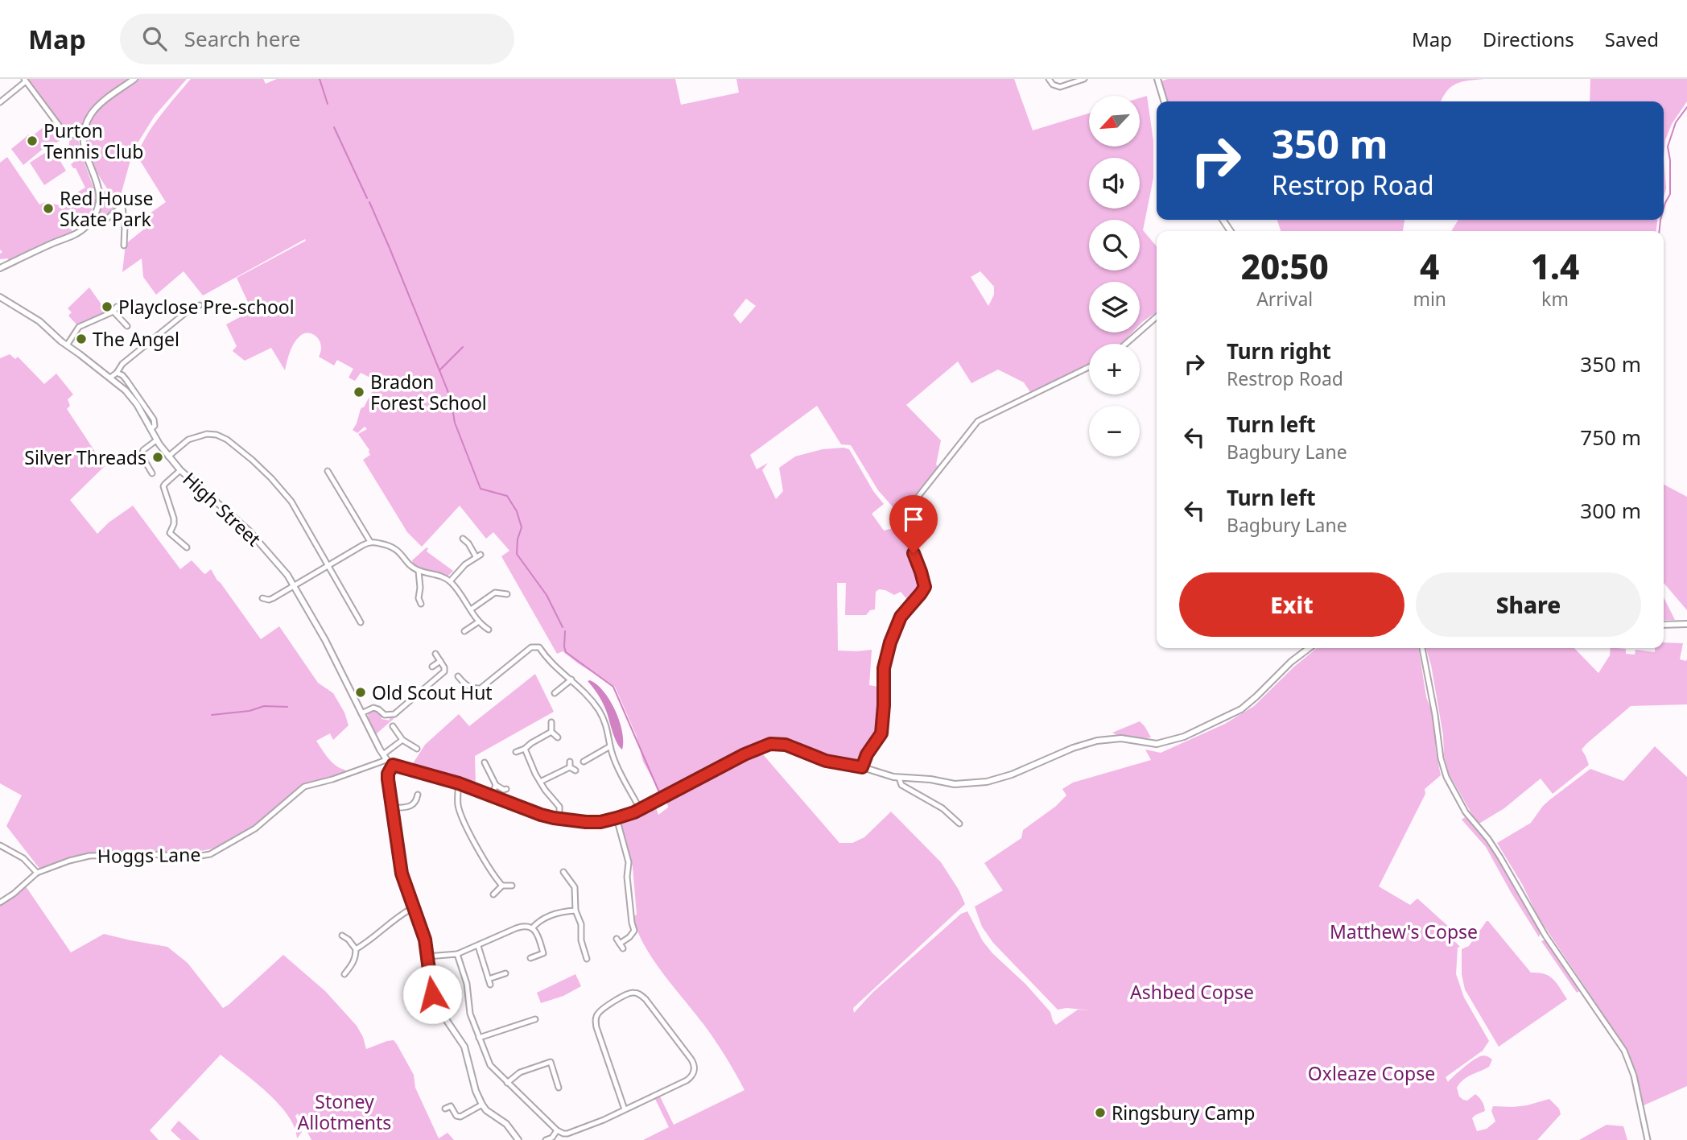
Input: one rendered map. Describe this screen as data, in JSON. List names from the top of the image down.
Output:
{
  "streets": {
    "street": ["High Street", "Hoggs Lane"]
  },
  "crossings": [
    ["High Street", "Hoggs Lane"]
  ],
  "parks": [
    "Matthew's Copse",
    "Ashbed Copse",
    "Oxleaze Copse",
    "Stoney Allotments"
  ],
  "places": [
    "Purton Tennis Club",
    "Red House Skate Park",
    "Playclose Pre-school",
    "The Angel",
    "Bradon Forest School",
    "Silver Threads",
    "Old Scout Hut",
    "Ringsbury Camp"
  ],
  "north": "bottom left",
  "page": {
    "header": "Map",
    "search": "Search here",
    "nav": ["Map", "Directions", "Saved"],
    "map_buttons": ["+", "−"],
    "turn": ["350 m", "Restrop Road"],
    "eta": [
      "20:50",
      "Arrival",
      "4",
      "min",
      "1.4",
      "km"
    ],
    "list": [
      {
        "name": "Turn right",
        "note": "Restrop Road",
        "value": "350 m"
      },
      {
        "name": "Turn left",
        "note": "Bagbury Lane",
        "value": "750 m"
      },
      {
        "name": "Turn left",
        "note": "Bagbury Lane",
        "value": "300 m"
      }
    ],
    "buttons": ["Exit", "Share"]
  }
}
